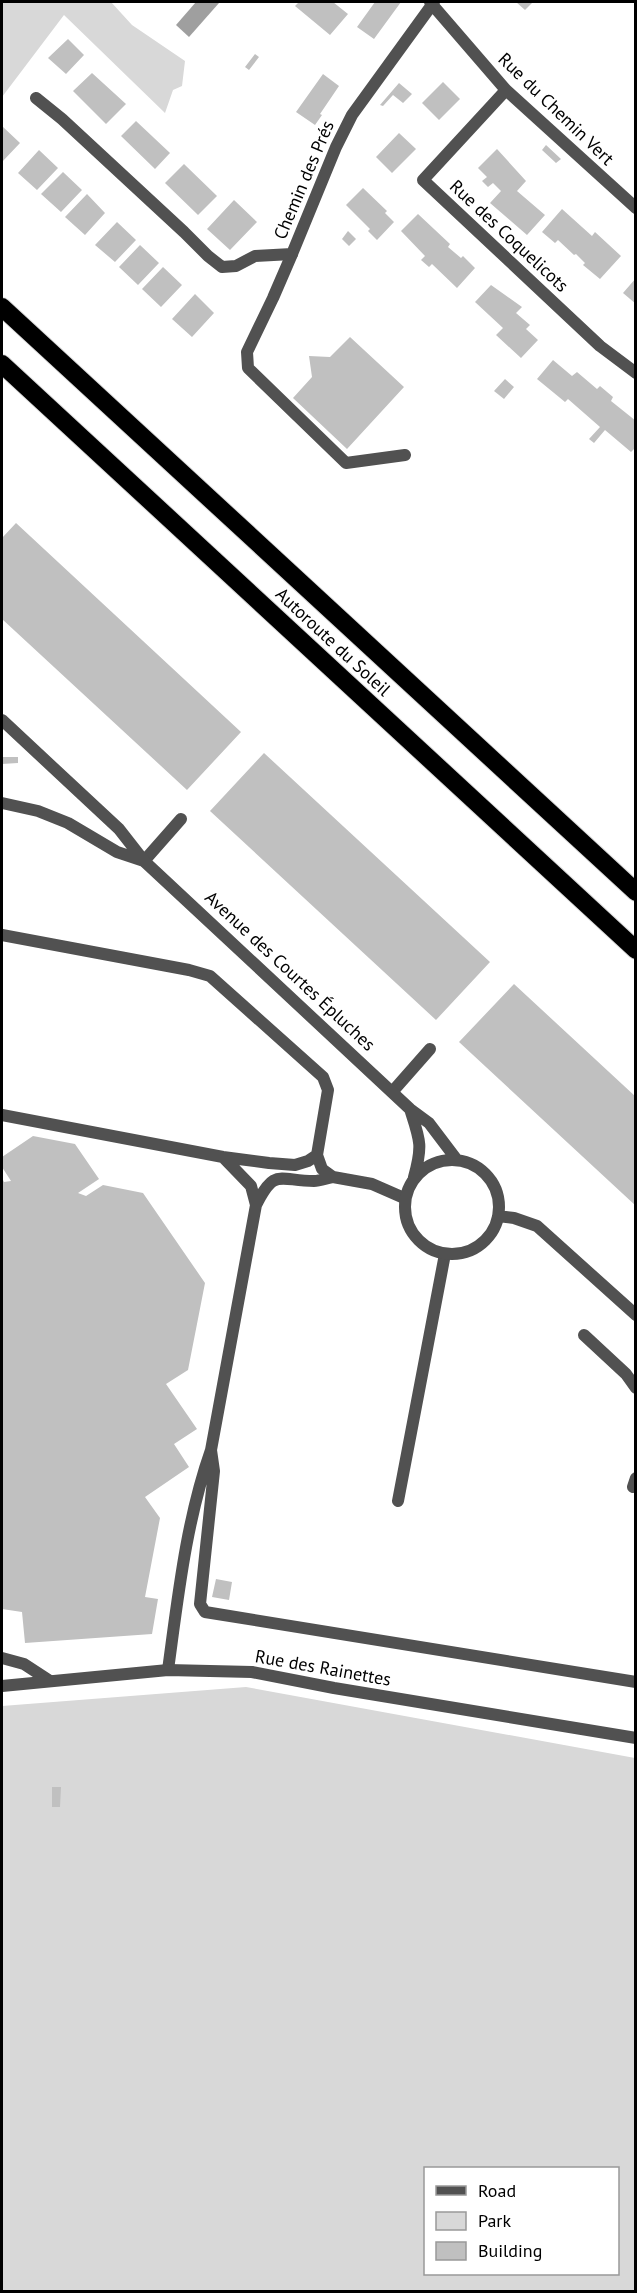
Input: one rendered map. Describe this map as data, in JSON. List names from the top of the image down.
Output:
{
  "streets": {
    "highway": ["Autoroute du Soleil"],
    "street": [
      "Rue du Chemin Vert",
      "Chemin des Prés",
      "Rue des Coquelicots",
      "Avenue des Courtes Épluches",
      "Rue des Rainettes"
    ]
  },
  "crossings": [
    ["Rue du Chemin Vert", "Chemin des Prés"],
    ["Rue du Chemin Vert", "Rue des Coquelicots"]
  ],
  "legend": ["Road", "Park", "Building"]
}
